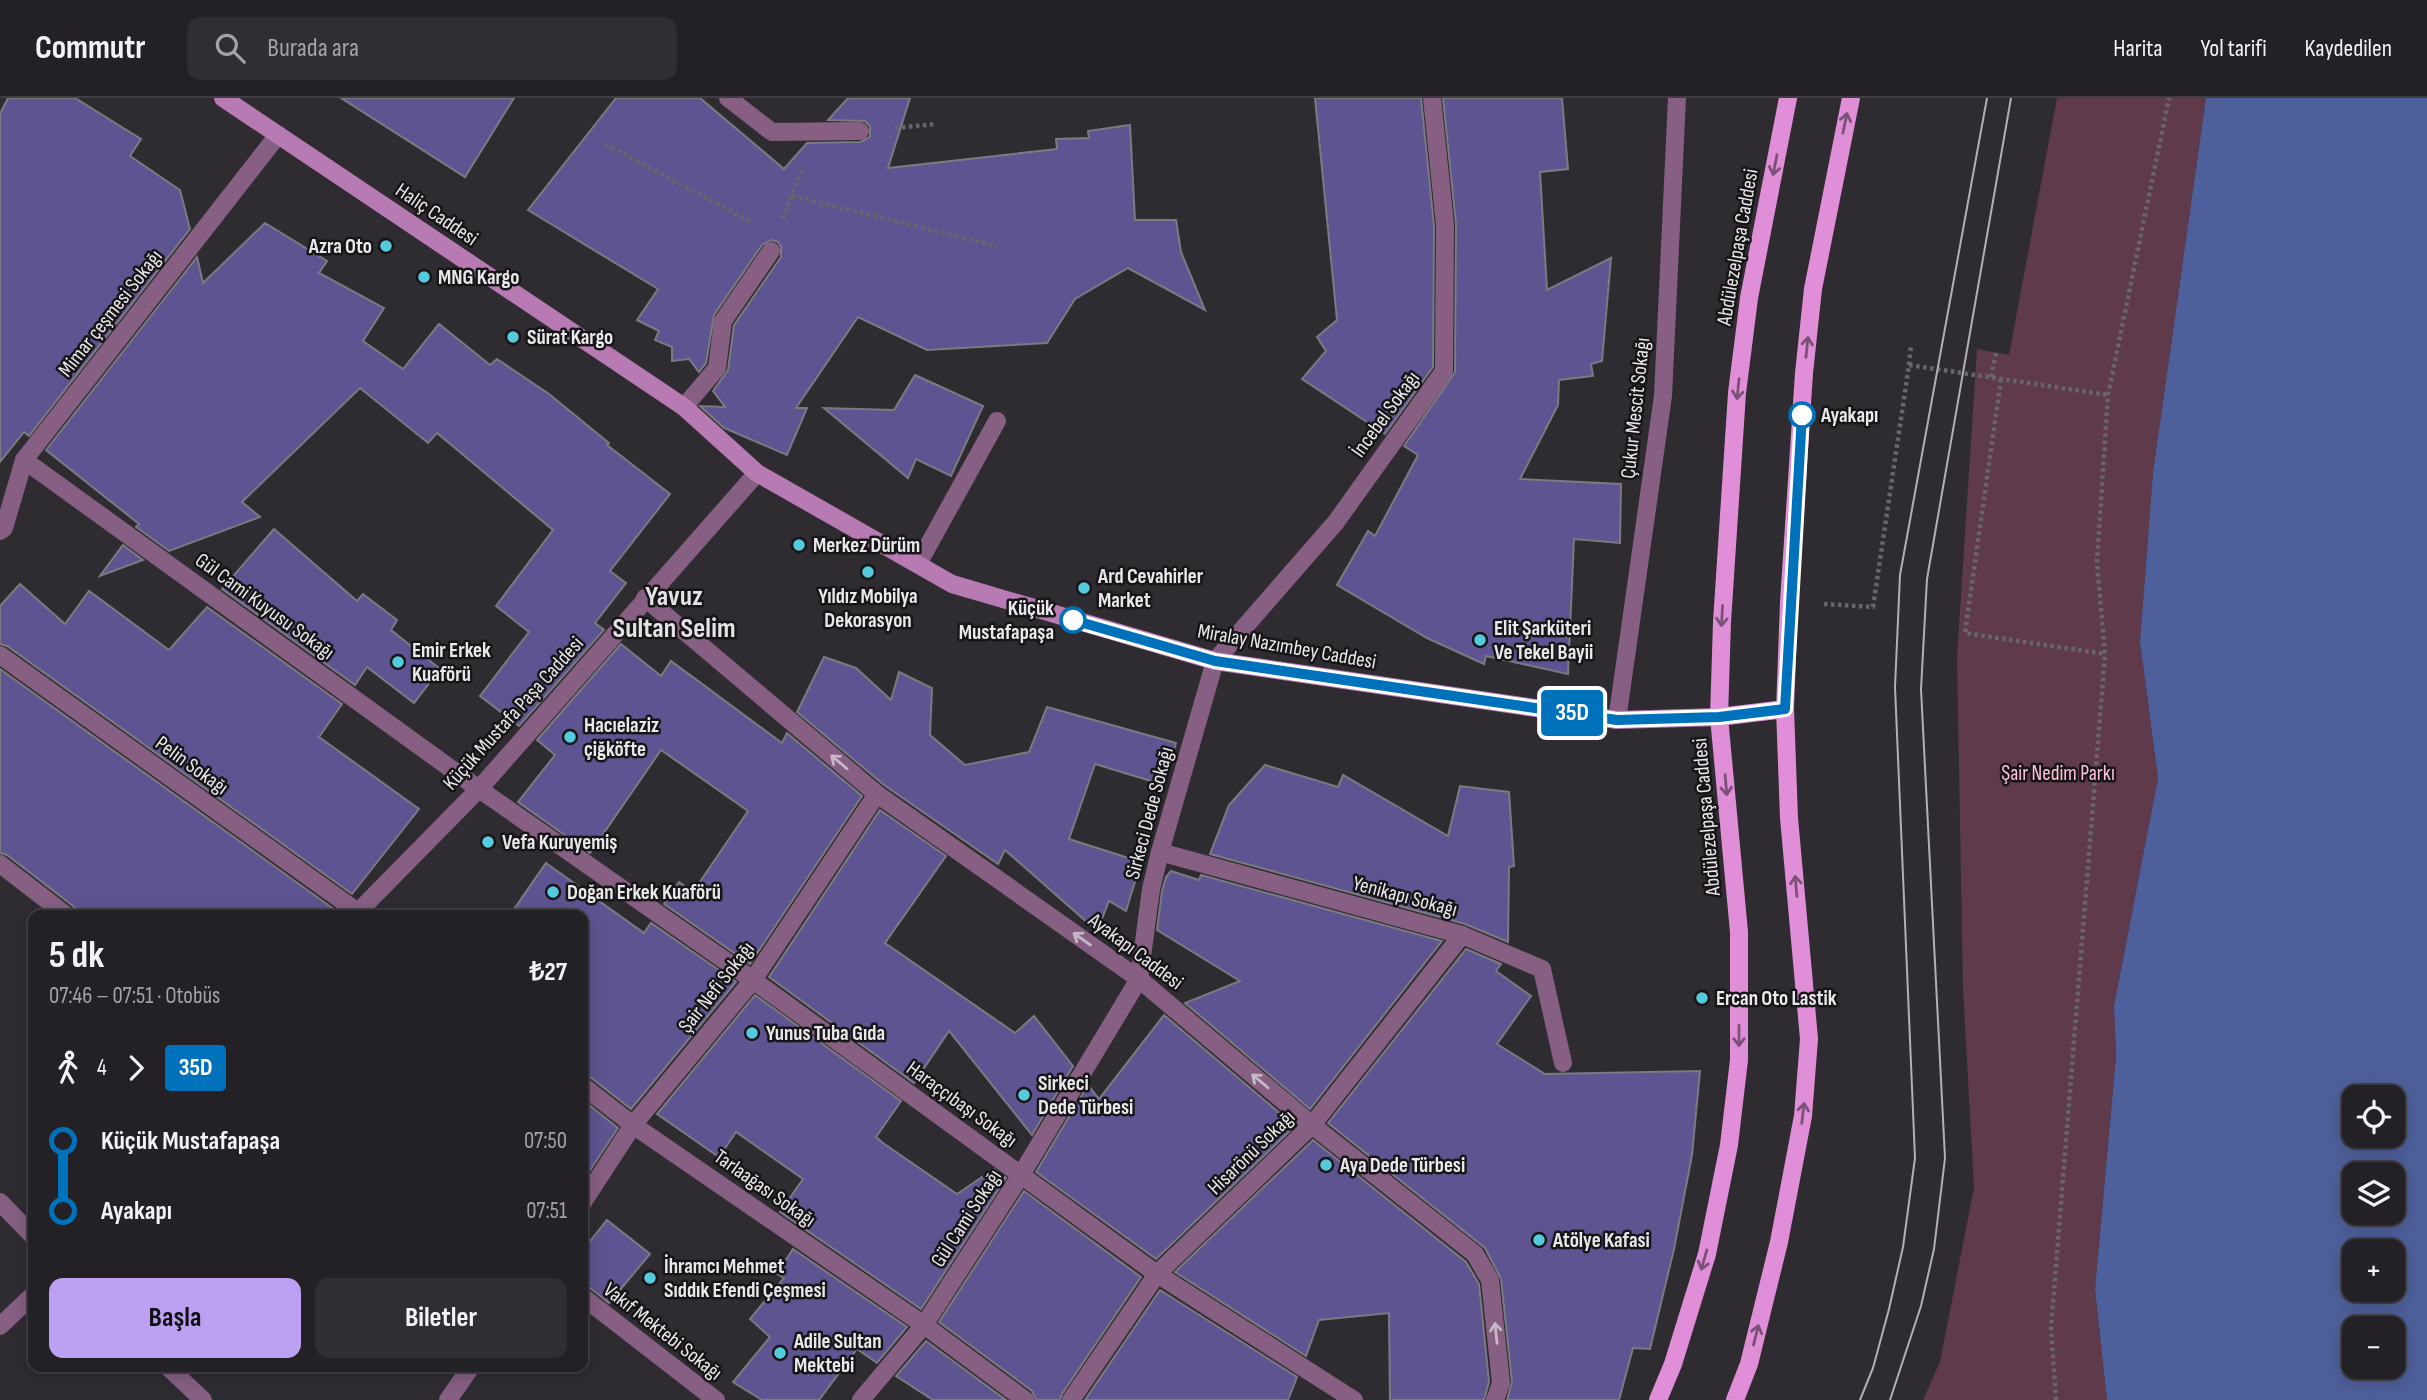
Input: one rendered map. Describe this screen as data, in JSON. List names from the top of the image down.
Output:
{
  "streets": {
    "main road": ["Haliç Caddesi", "Abdülezelpaşa Caddesi", "Miralay Nazımbey Caddesi"],
    "street": [
      "Mimar çeşmesi Sokağı",
      "Çukur Mescit Sokağı",
      "İncebel Sokağı",
      "Gül Cami Kuyusu Sokağı",
      "Küçük Mustafa Paşa Caddesi",
      "Pelin Sokağı",
      "Sirkeci Dede Sokağı",
      "Yenikapı Sokağı",
      "Ayakapı Caddesi",
      "Şair Nefi Sokağı",
      "Haraççıbaşı Sokağı",
      "Hisarönü Sokağı",
      "Tarlaağası Sokağı",
      "Gül Cami Sokağı",
      "Vakıf Mektebi Sokağı"
    ]
  },
  "crossings": [
    ["Haliç Caddesi", "Mimar çeşmesi Sokağı"],
    ["Haliç Caddesi", "Miralay Nazımbey Caddesi"],
    ["Haliç Caddesi", "Küçük Mustafa Paşa Caddesi"],
    ["Abdülezelpaşa Caddesi", "Miralay Nazımbey Caddesi"],
    ["Mimar çeşmesi Sokağı", "Gül Cami Kuyusu Sokağı"],
    ["Çukur Mescit Sokağı", "Miralay Nazımbey Caddesi"],
    ["İncebel Sokağı", "Miralay Nazımbey Caddesi"],
    ["İncebel Sokağı", "Sirkeci Dede Sokağı"],
    ["Gül Cami Kuyusu Sokağı", "Küçük Mustafa Paşa Caddesi"],
    ["Gül Cami Kuyusu Sokağı", "Haraççıbaşı Sokağı"],
    ["Miralay Nazımbey Caddesi", "Küçük Mustafa Paşa Caddesi"],
    ["Miralay Nazımbey Caddesi", "Sirkeci Dede Sokağı"],
    ["Küçük Mustafa Paşa Caddesi", "Ayakapı Caddesi"],
    ["Küçük Mustafa Paşa Caddesi", "Haraççıbaşı Sokağı"],
    ["Sirkeci Dede Sokağı", "Yenikapı Sokağı"],
    ["Sirkeci Dede Sokağı", "Ayakapı Caddesi"],
    ["Sirkeci Dede Sokağı", "Gül Cami Sokağı"],
    ["Yenikapı Sokağı", "Hisarönü Sokağı"],
    ["Ayakapı Caddesi", "Şair Nefi Sokağı"],
    ["Ayakapı Caddesi", "Hisarönü Sokağı"],
    ["Ayakapı Caddesi", "Gül Cami Sokağı"],
    ["Şair Nefi Sokağı", "Haraççıbaşı Sokağı"],
    ["Şair Nefi Sokağı", "Tarlaağası Sokağı"],
    ["Haraççıbaşı Sokağı", "Hisarönü Sokağı"],
    ["Haraççıbaşı Sokağı", "Gül Cami Sokağı"],
    ["Tarlaağası Sokağı", "Gül Cami Sokağı"]
  ],
  "one_way": ["Ayakapı Caddesi"],
  "districts": ["Yavuz Sultan Selim"],
  "parks": ["Şair Nedim Parkı"],
  "places": [
    "Azra Oto",
    "MNG Kargo",
    "Sürat Kargo",
    "Ayakapı",
    "Merkez Dürüm",
    "Yıldız Mobilya Dekorasyon",
    "Ard Cevahirler Market",
    "Küçük Mustafapaşa",
    "Elit Şarküteri Ve Tekel Bayii",
    "Emir Erkek Kuaförü",
    "Hacıelaziz çiğköfte",
    "Vefa Kuruyemiş",
    "Doğan Erkek Kuaförü",
    "Ercan Oto Lastik",
    "Yunus Tuba Gıda",
    "Sirkeci Dede Türbesi",
    "Aya Dede Türbesi",
    "Atölye Kafasi",
    "İhramcı Mehmet Sıddık Efendi Çeşmesi",
    "Adile Sultan Mektebi"
  ],
  "lines": ["bus line 35D"],
  "page": {
    "header": "Commutr",
    "search": "Burada ara",
    "nav": ["Harita", "Yol tarifi", "Kaydedilen"],
    "on_map": "35D",
    "heading": ["5 dk", "07:46 – 07:51 · Otobüs", "₺27"],
    "legs": ["4", "35D"],
    "map_buttons": ["+", "−"],
    "list": [
      {
        "name": "Küçük Mustafapaşa",
        "value": "07:50"
      },
      {
        "name": "Ayakapı",
        "value": "07:51"
      }
    ],
    "buttons": ["Başla", "Biletler"]
  }
}
